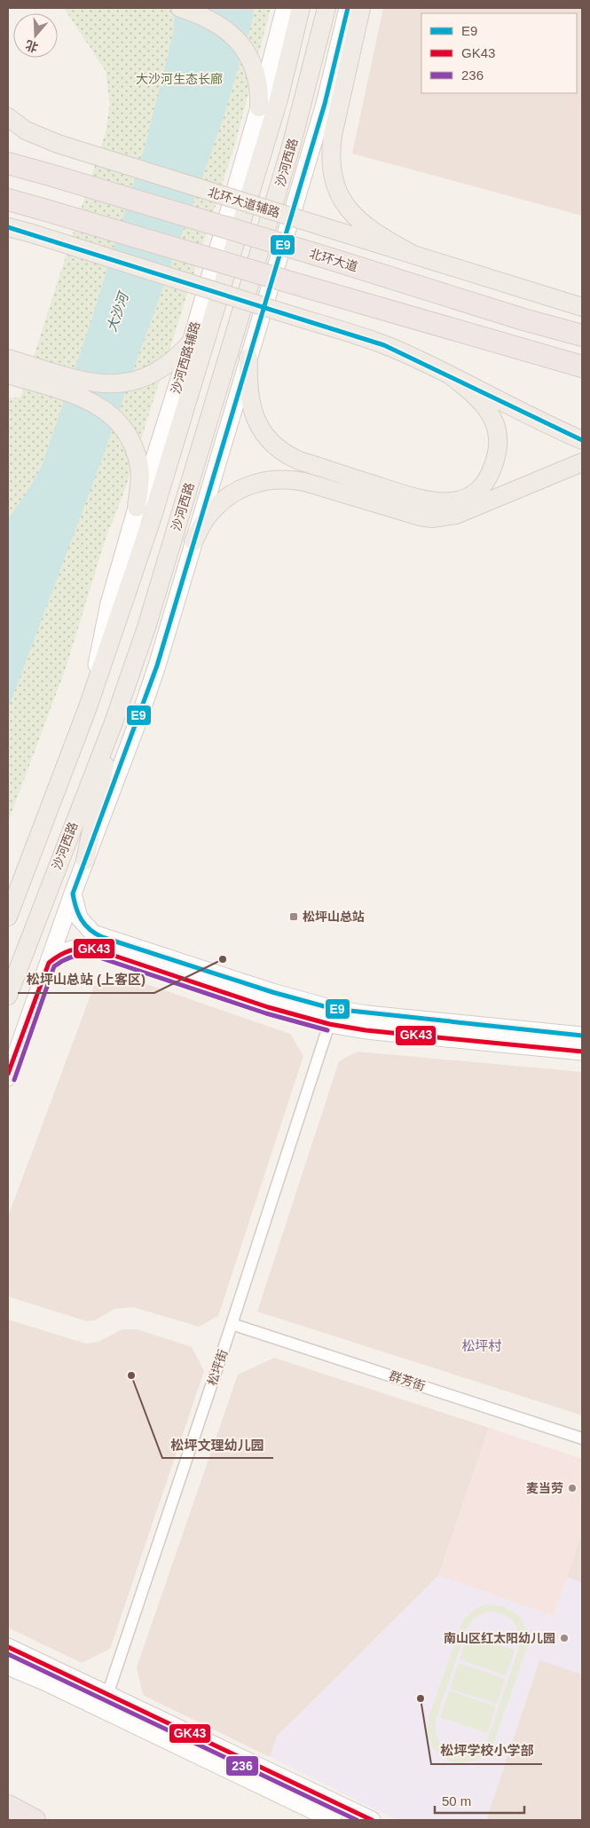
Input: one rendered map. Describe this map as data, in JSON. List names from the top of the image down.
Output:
{
  "streets": {
    "highway": ["北环大道"],
    "main road": ["沙河西路", "北环大道辅路", "沙河西路辅路"],
    "street": ["松坪街", "群芳街"]
  },
  "crossings": [
    ["沙河西路", "沙河西路辅路"],
    ["松坪街", "群芳街"]
  ],
  "districts": ["松坪村"],
  "water": ["大沙河"],
  "parks": ["大沙河生态长廊"],
  "places": {
    "transit": ["松坪山总站"],
    "other": [
      "松坪山总站 (上客区)",
      "松坪文理幼儿园",
      "麦当劳",
      "南山区红太阳幼儿园",
      "松坪学校小学部"
    ]
  },
  "lines": ["transit line E9", "transit line GK43", "transit line 236"],
  "legend": ["E9", "GK43", "236"],
  "scale_bar": "50 m",
  "north": "bottom"
}
